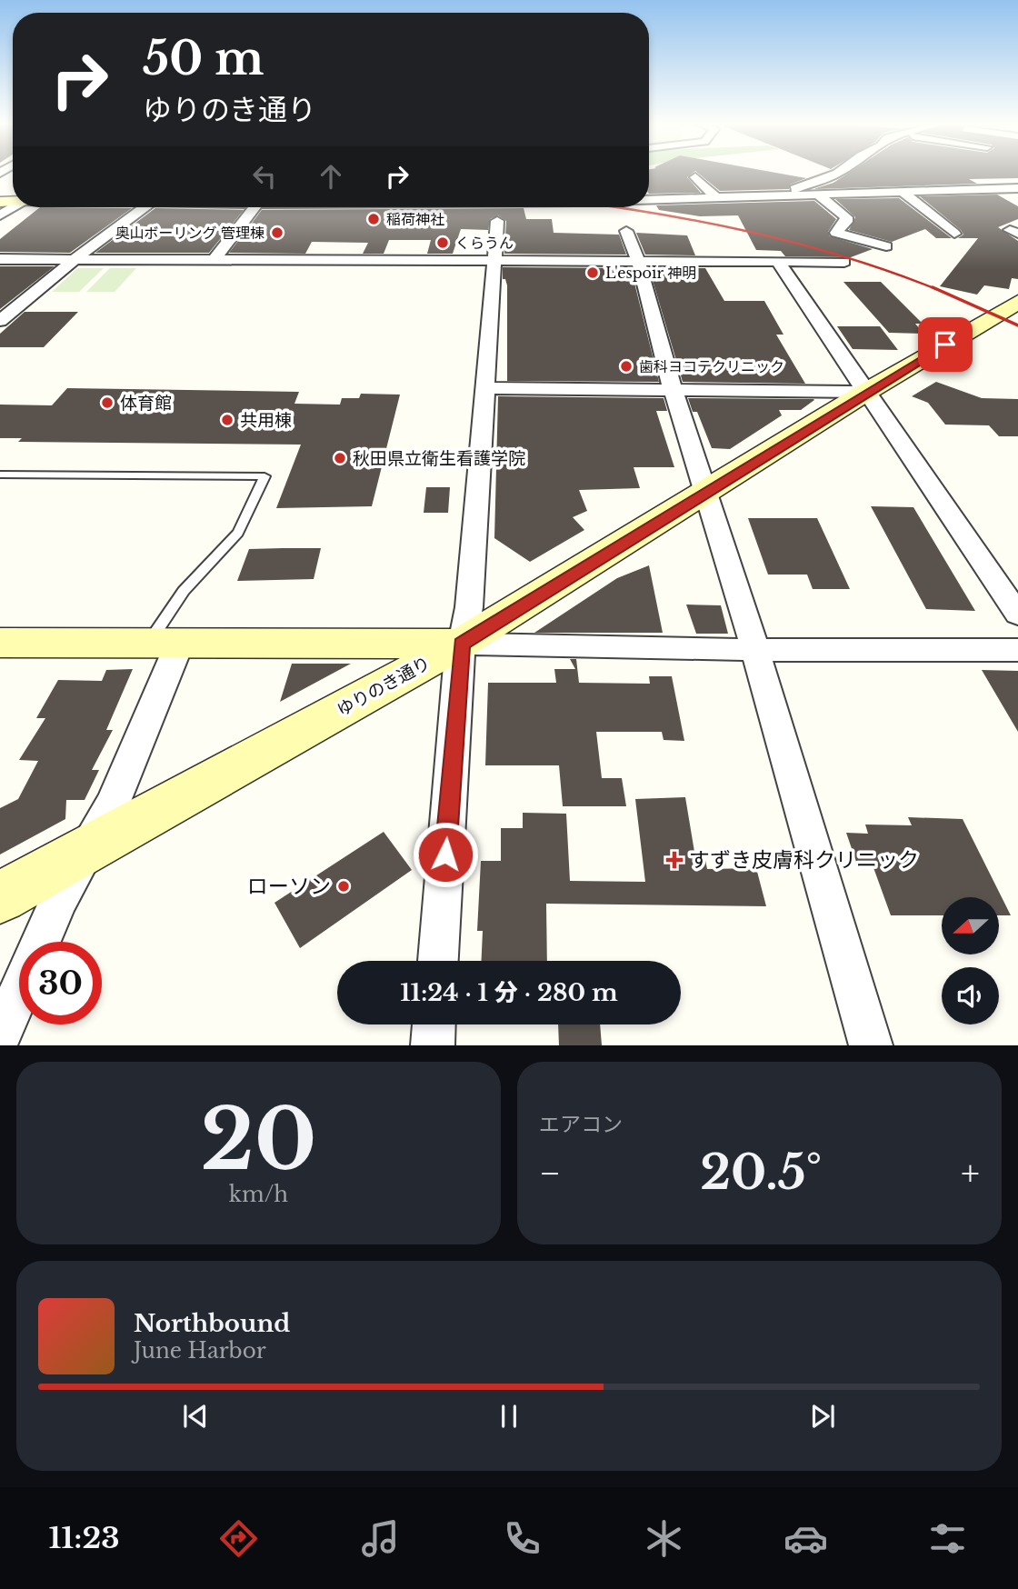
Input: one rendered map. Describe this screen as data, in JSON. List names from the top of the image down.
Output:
{
  "streets": {
    "street": ["ゆりのき通り"]
  },
  "places": {
    "other": [
      "稲荷神社",
      "奥山ボーリング 管理棟",
      "くらうん",
      "L'espoir 神明",
      "歯科ヨコテクリニック",
      "体育館",
      "共用棟",
      "秋田県立衛生看護学院",
      "ローソン"
    ],
    "health": ["すずき皮膚科クリニック"]
  },
  "north": "left",
  "page": {
    "turn": ["50 m", "ゆりのき通り"],
    "limit": "30",
    "trip": "11:24 · 1 分 · 280 m",
    "tile": [
      ["20", "km/h"],
      "エアコン"
    ],
    "heat": ["−", "20.5°", "+"],
    "song": ["Northbound", "June Harbor"],
    "tabs": "11:23"
  }
}
